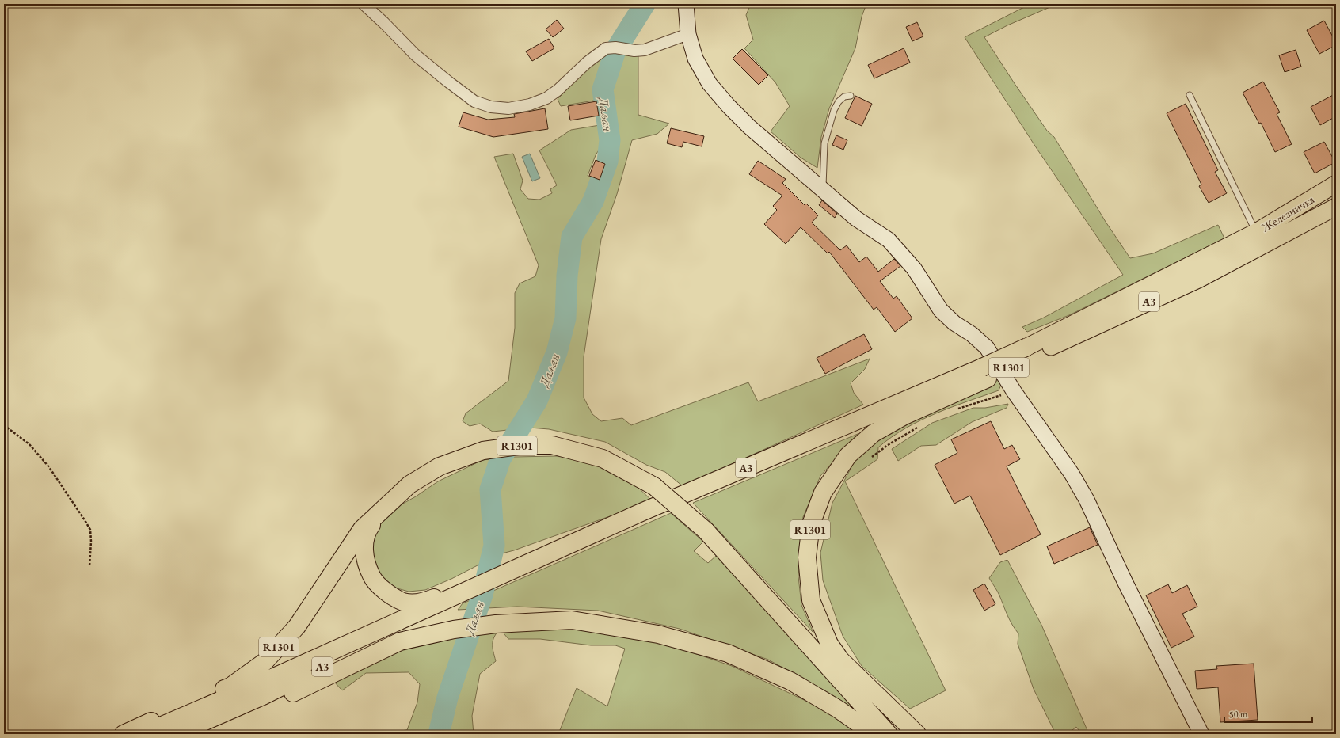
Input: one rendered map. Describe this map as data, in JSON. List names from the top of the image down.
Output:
{
  "streets": {
    "highway": ["A3", "R1301"],
    "main road": ["Железничка"]
  },
  "crossings": [
    ["Железничка", "A3"],
    ["A3", "R1301"]
  ],
  "water": ["Даљан"],
  "scale_bar": "50 m"
}
